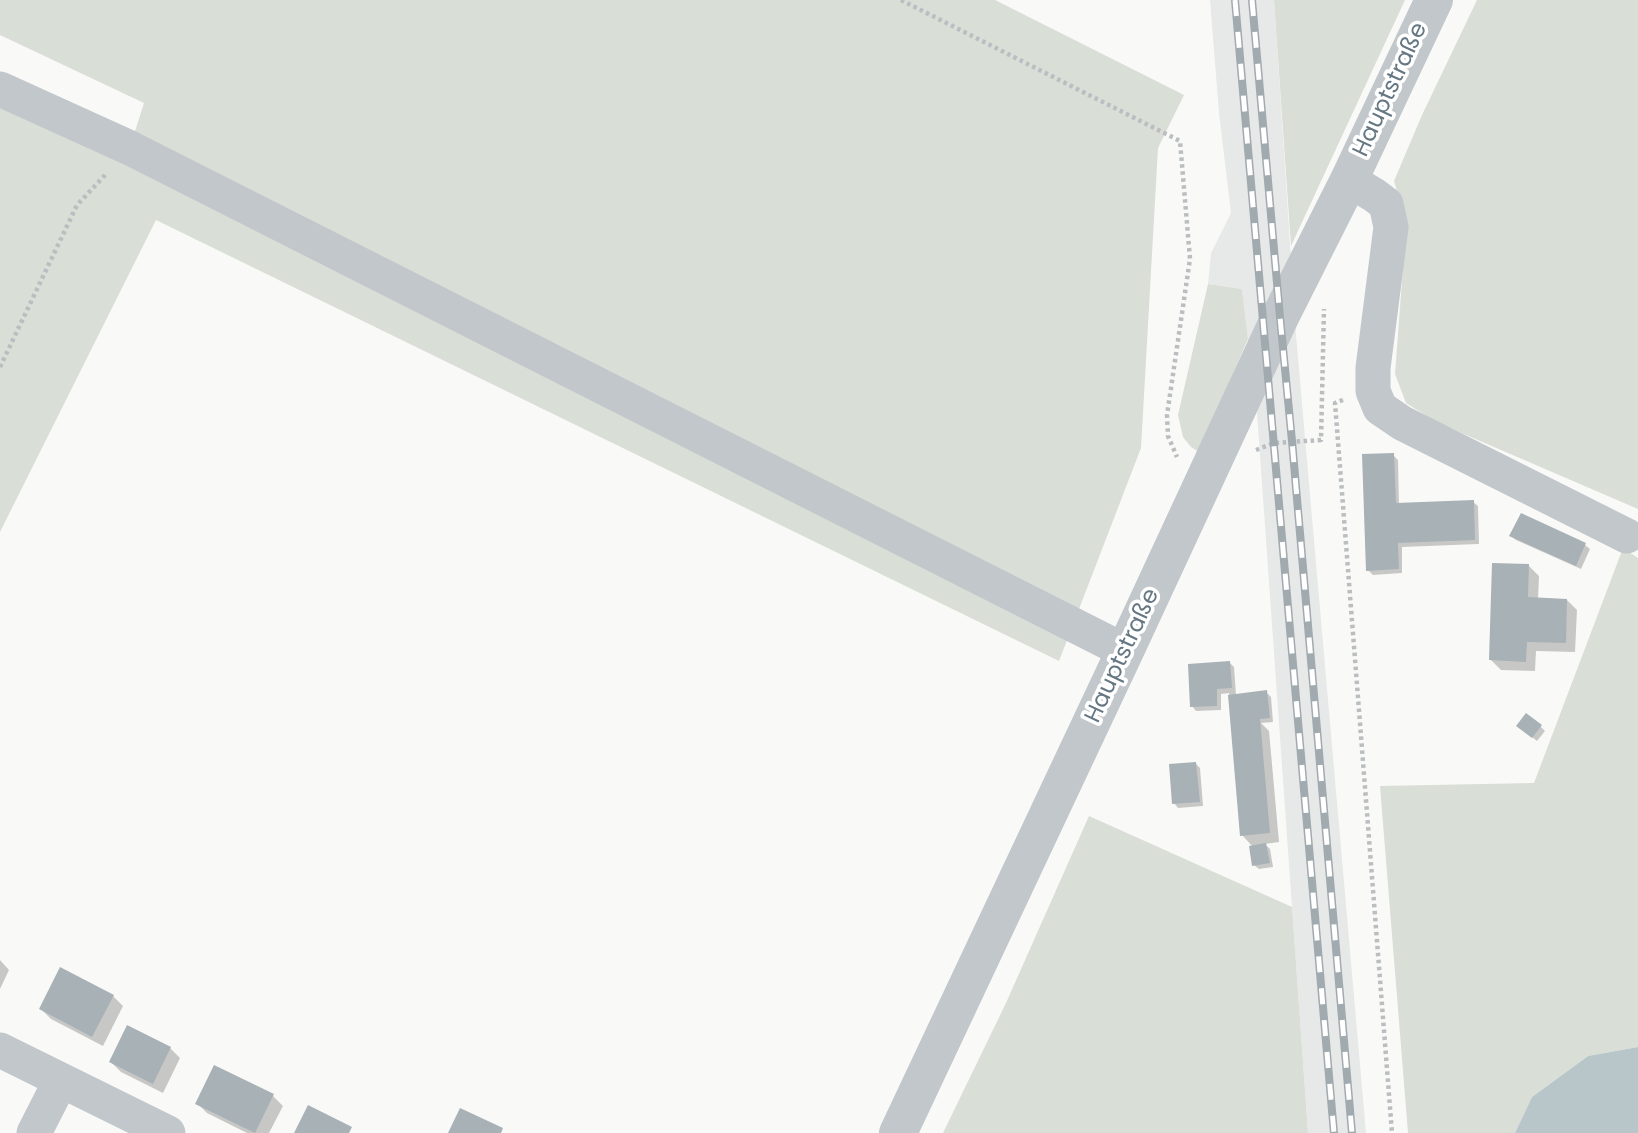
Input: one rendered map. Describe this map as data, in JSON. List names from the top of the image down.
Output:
{
  "streets": {
    "street": ["Hauptstraße"]
  }
}
